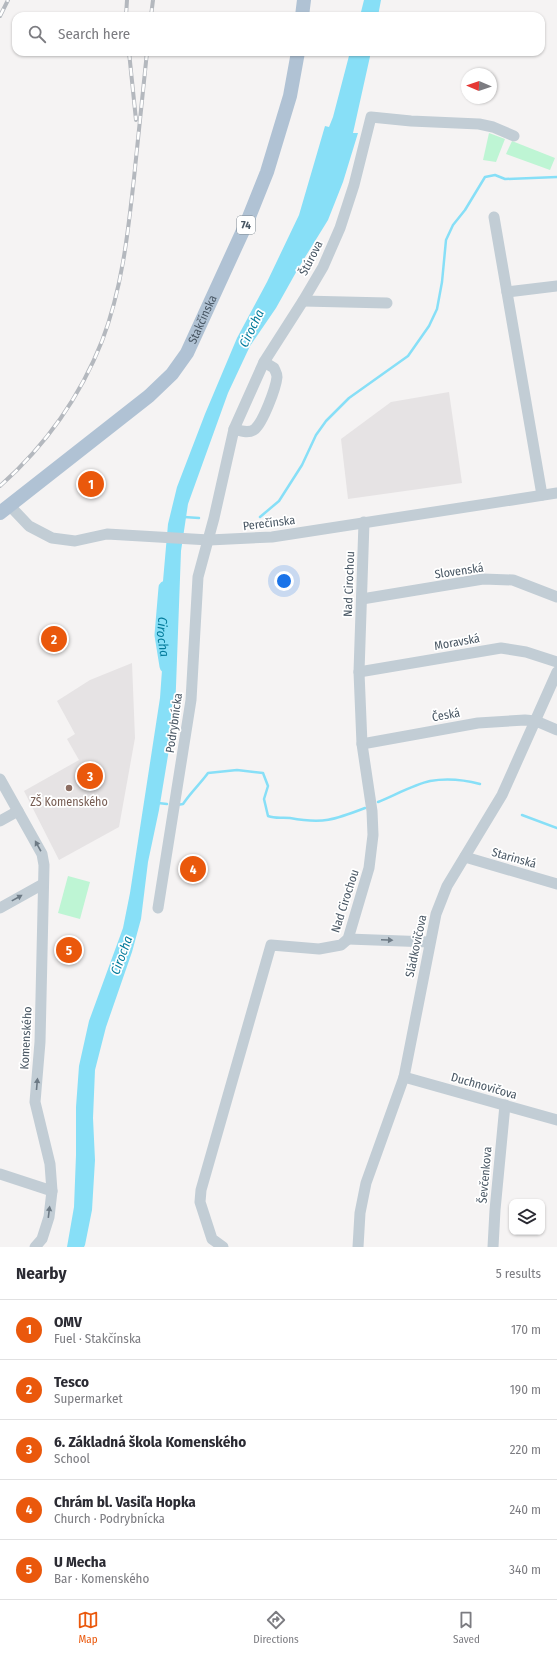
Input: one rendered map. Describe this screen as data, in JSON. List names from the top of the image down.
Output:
{
  "streets": {
    "main road": ["74", "Stakčínska"],
    "street": [
      "Štúrova",
      "Perečínska",
      "Slovenská",
      "Nad Cirochou",
      "Moravská",
      "Česká",
      "Podrybnícka",
      "Starinská",
      "Sládkovičova",
      "Komenského",
      "Duchnovičova",
      "Ševčenkova"
    ]
  },
  "crossings": [
    ["Štúrova", "Perečínska"],
    ["Štúrova", "Podrybnícka"],
    ["Stakčínska", "Perečínska"],
    ["Perečínska", "Nad Cirochou"],
    ["Perečínska", "Podrybnícka"],
    ["Slovenská", "Nad Cirochou"],
    ["Nad Cirochou", "Moravská"],
    ["Nad Cirochou", "Česká"],
    ["Česká", "Sládkovičova"],
    ["Starinská", "Sládkovičova"],
    ["Sládkovičova", "Duchnovičova"],
    ["Duchnovičova", "Ševčenkova"]
  ],
  "one_way": ["Komenského"],
  "water": ["Cirocha"],
  "places": ["ZŠ Komenského"],
  "north": "left",
  "page": {
    "search": "Search here",
    "pins": [
      "1",
      "2",
      "3",
      "4",
      "5"
    ],
    "heading": ["Nearby", "5 results"],
    "list": [
      {
        "mark": "1",
        "name": "OMV",
        "note": "Fuel · Stakčínska",
        "value": "170 m"
      },
      {
        "mark": "2",
        "name": "Tesco",
        "note": "Supermarket",
        "value": "190 m"
      },
      {
        "mark": "3",
        "name": "6. Základná škola Komenského",
        "note": "School",
        "value": "220 m"
      },
      {
        "mark": "4",
        "name": "Chrám bl. Vasiľa Hopka",
        "note": "Church · Podrybnícka",
        "value": "240 m"
      },
      {
        "mark": "5",
        "name": "U Mecha",
        "note": "Bar · Komenského",
        "value": "340 m"
      }
    ],
    "nav": ["Map", "Directions", "Saved"]
  }
}
